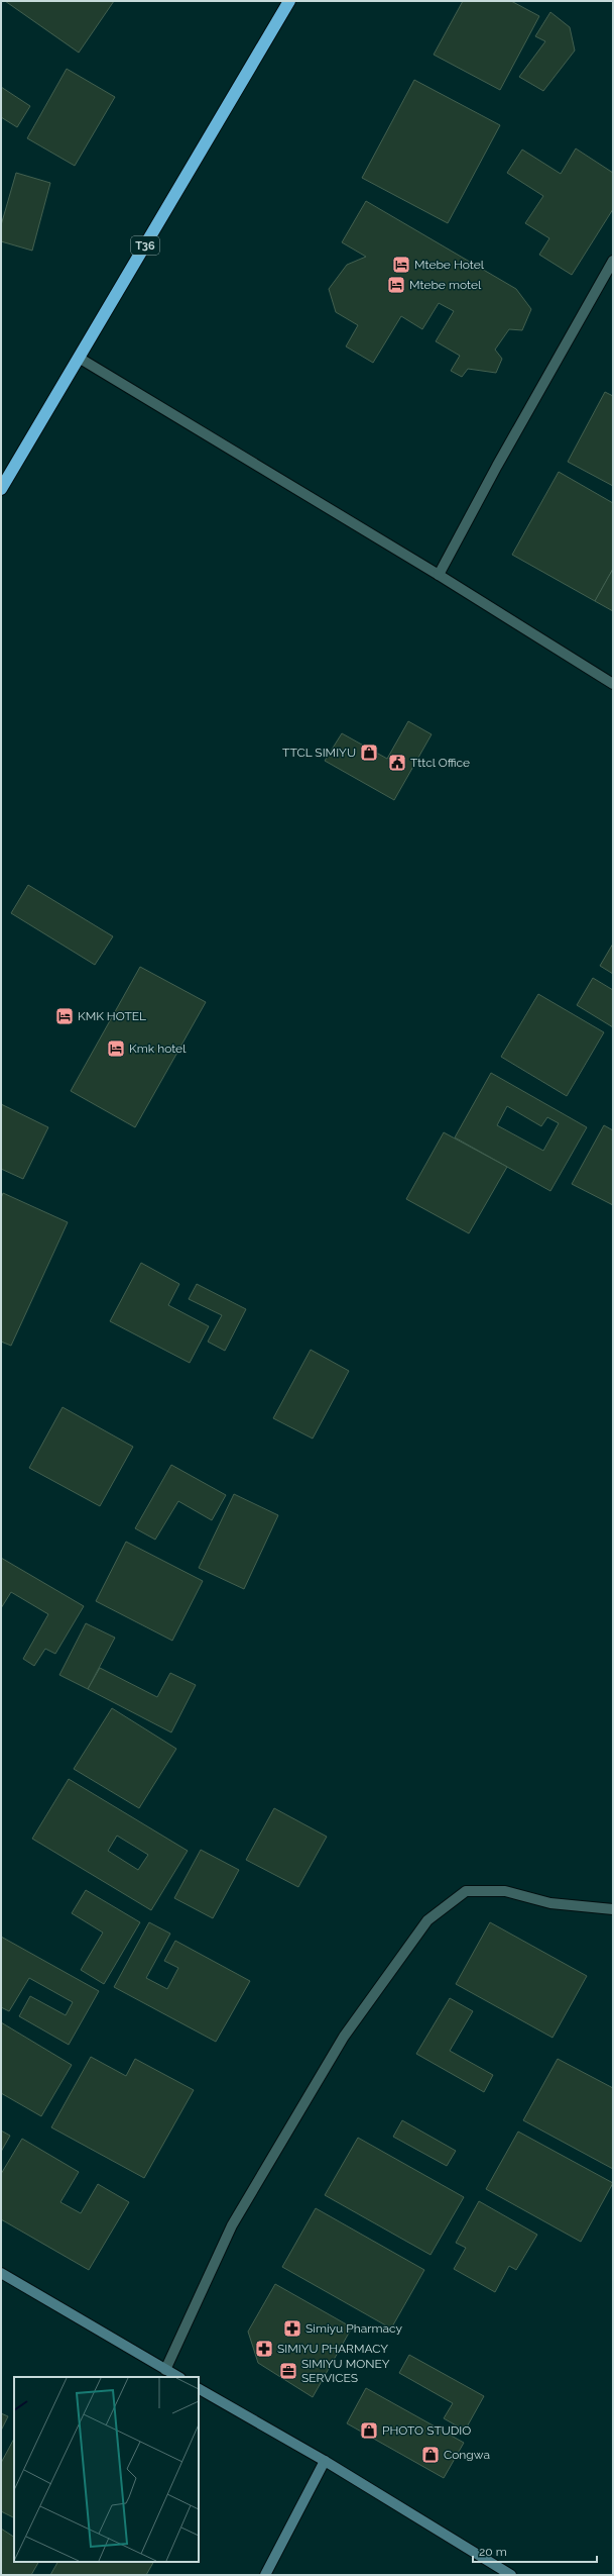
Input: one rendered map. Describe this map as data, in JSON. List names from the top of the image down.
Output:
{
  "streets": {
    "highway": ["T36"]
  },
  "places": {
    "hotel": [
      "Mtebe Hotel",
      "Mtebe motel",
      "KMK HOTEL",
      "Kmk hotel"
    ],
    "shop": ["TTCL SIMIYU", "PHOTO STUDIO", "Congwa"],
    "public building": ["Tttcl Office"],
    "pharmacy": ["Simiyu Pharmacy", "SIMIYU PHARMACY"],
    "office": ["SIMIYU MONEY SERVICES"]
  },
  "scale_bar": "20 m"
}
